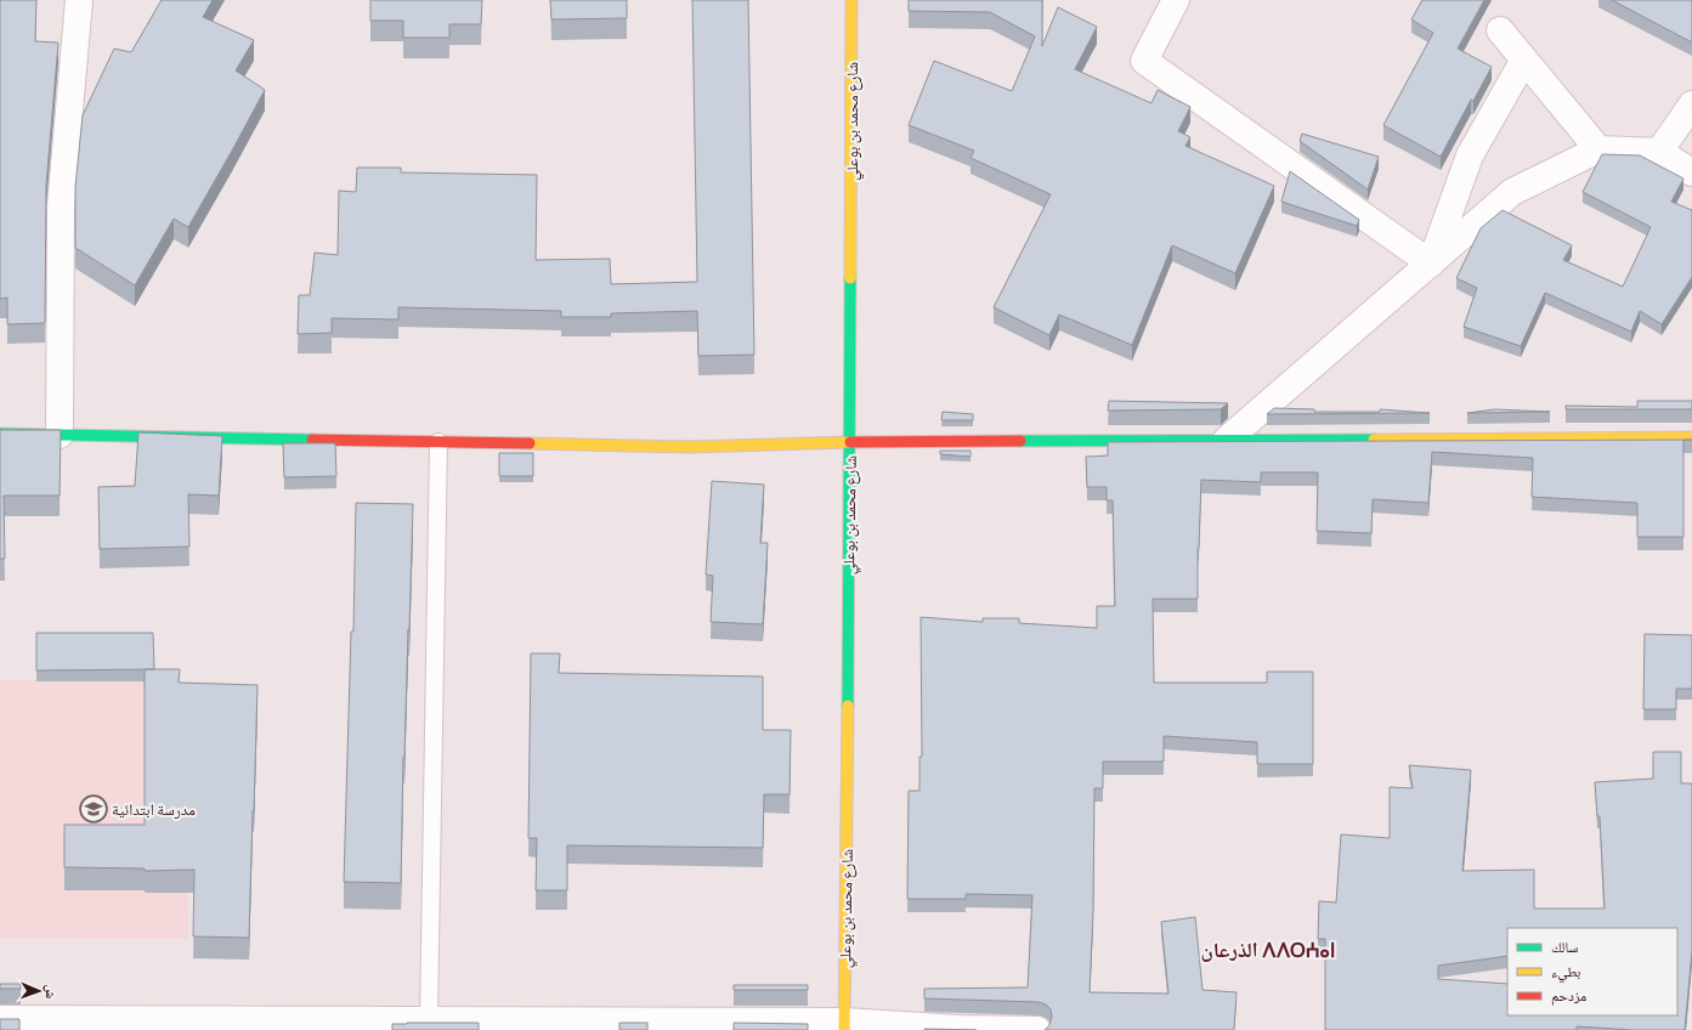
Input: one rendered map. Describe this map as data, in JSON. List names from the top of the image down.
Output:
{
  "streets": {
    "street": ["شارع محمد بن بوعلي"]
  },
  "districts": ["الذرعان ⴷⴷⵔⵄⴰⵏ"],
  "places": {
    "school or university": ["مدرسة ابتدائية"]
  },
  "legend": ["سالك", "بطيء", "مزدحم"],
  "north": "right"
}
